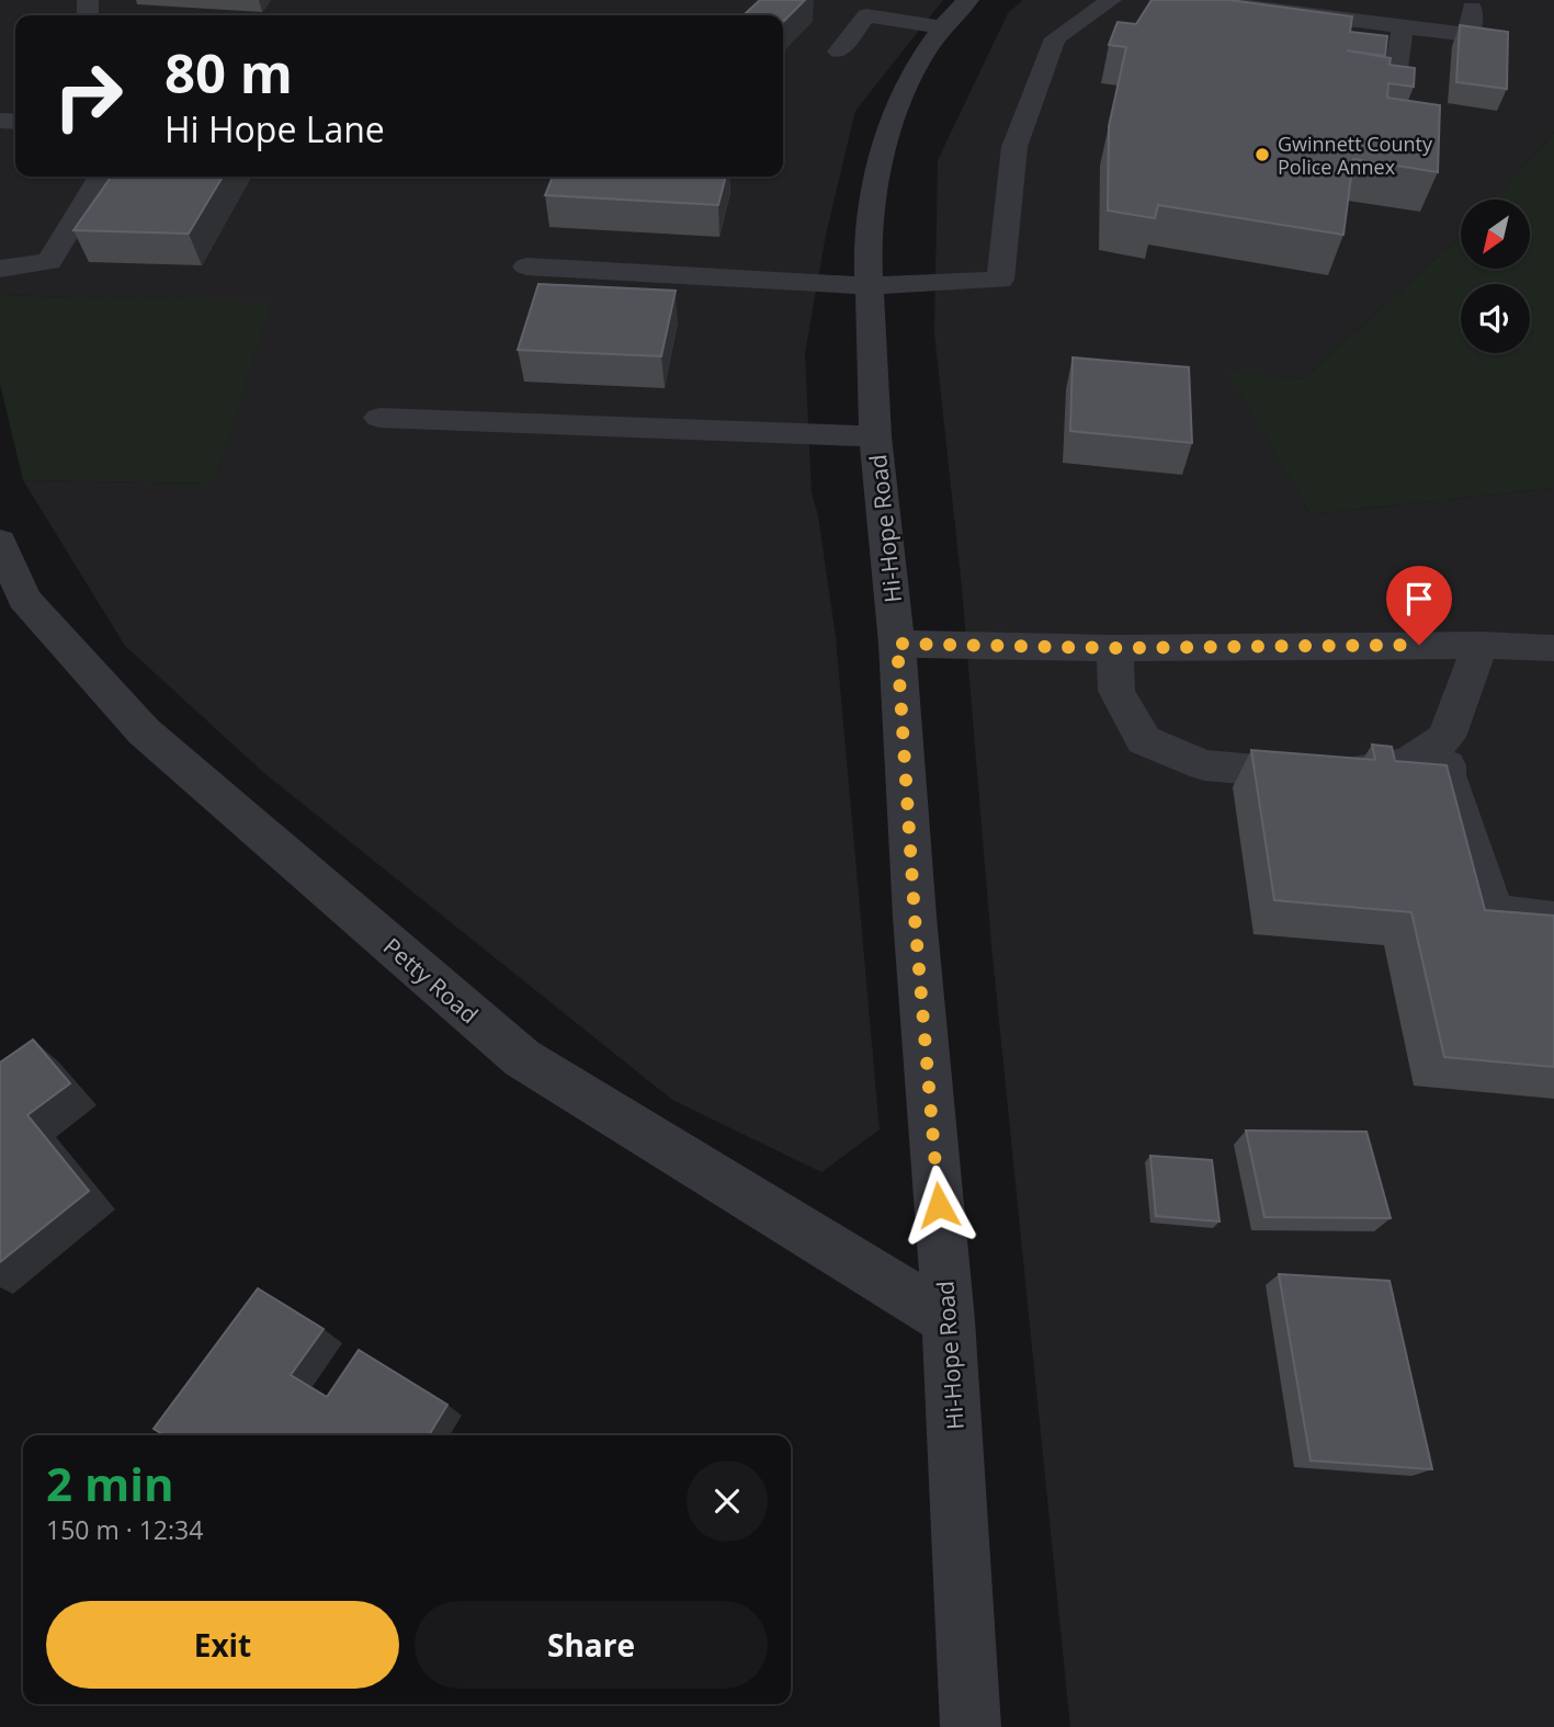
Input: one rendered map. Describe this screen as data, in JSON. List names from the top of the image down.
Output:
{
  "streets": {
    "street": ["Hi-Hope Road", "Petty Road"]
  },
  "crossings": [
    ["Hi-Hope Road", "Petty Road"]
  ],
  "places": ["Gwinnett County Police Annex"],
  "north": "bottom left",
  "page": {
    "turn": ["80 m", "Hi Hope Lane"],
    "heading": ["2 min", "150 m · 12:34"],
    "buttons": ["Exit", "Share"]
  }
}
